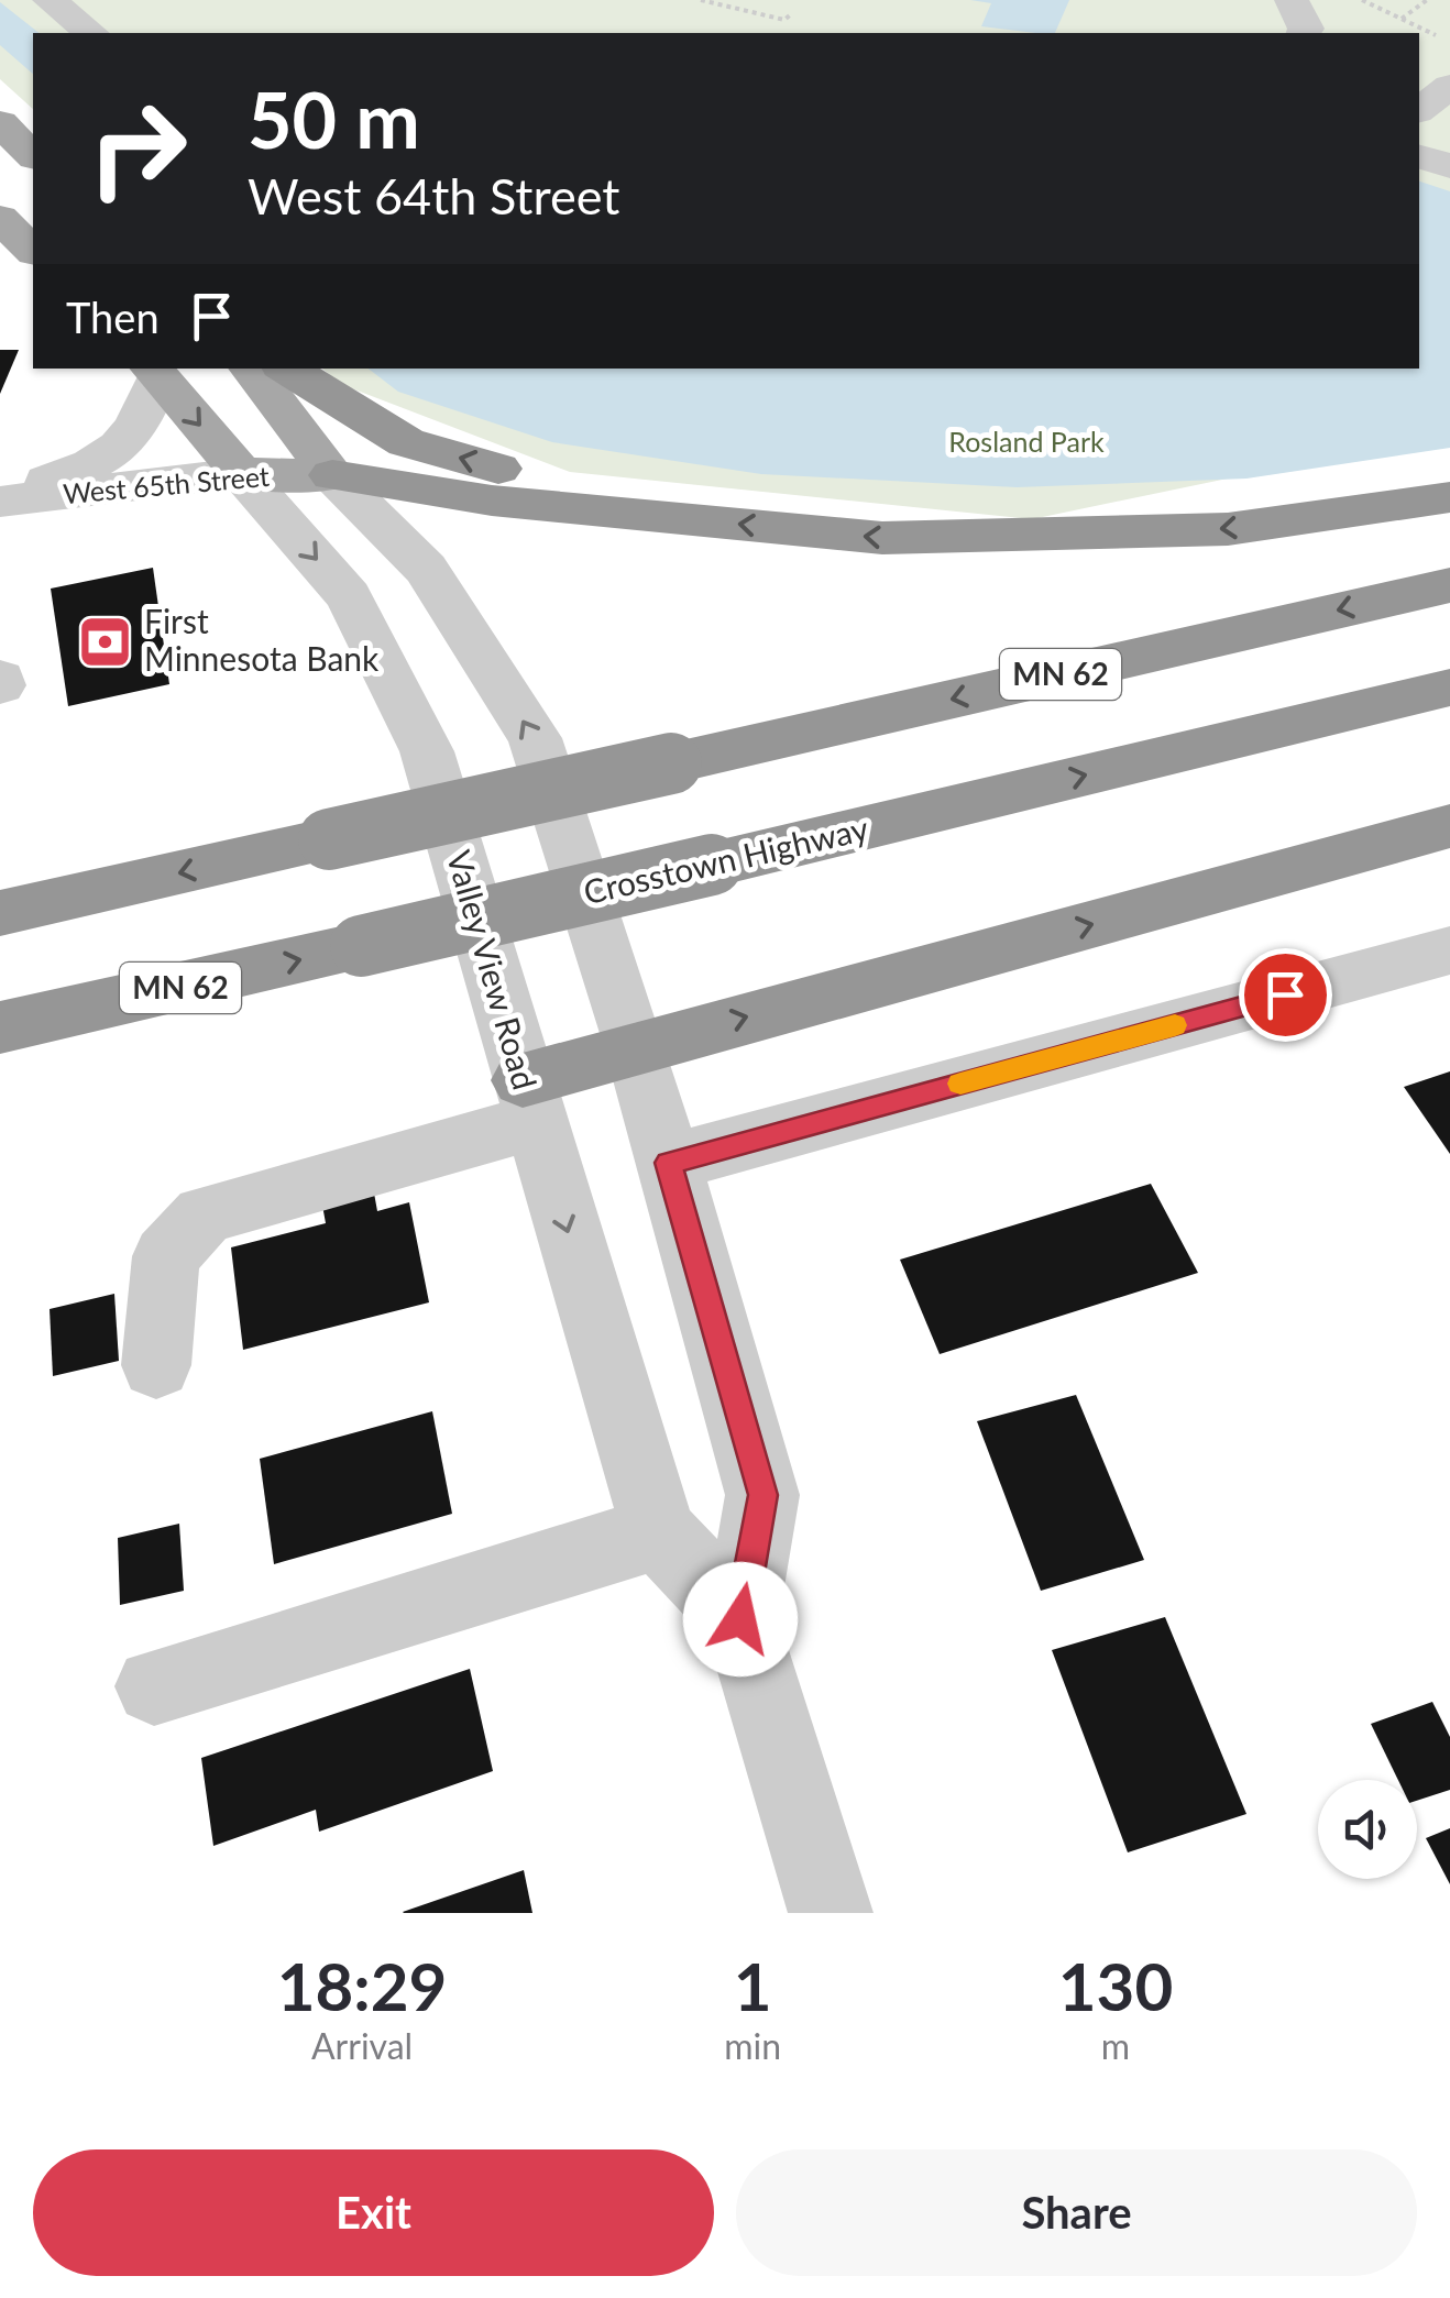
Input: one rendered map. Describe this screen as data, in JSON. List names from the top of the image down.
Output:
{
  "streets": {
    "highway": ["MN 62", "Crosstown Highway"],
    "main road": ["West 65th Street", "Valley View Road"]
  },
  "crossings": [
    ["West 65th Street", "Valley View Road"]
  ],
  "parks": ["Rosland Park"],
  "places": {
    "bank": ["First Minnesota Bank"]
  },
  "page": {
    "turn": ["50 m", "West 64th Street"],
    "then": "Then",
    "eta": [
      "18:29",
      "Arrival",
      "1",
      "min",
      "130",
      "m"
    ],
    "buttons": ["Exit", "Share"]
  }
}
